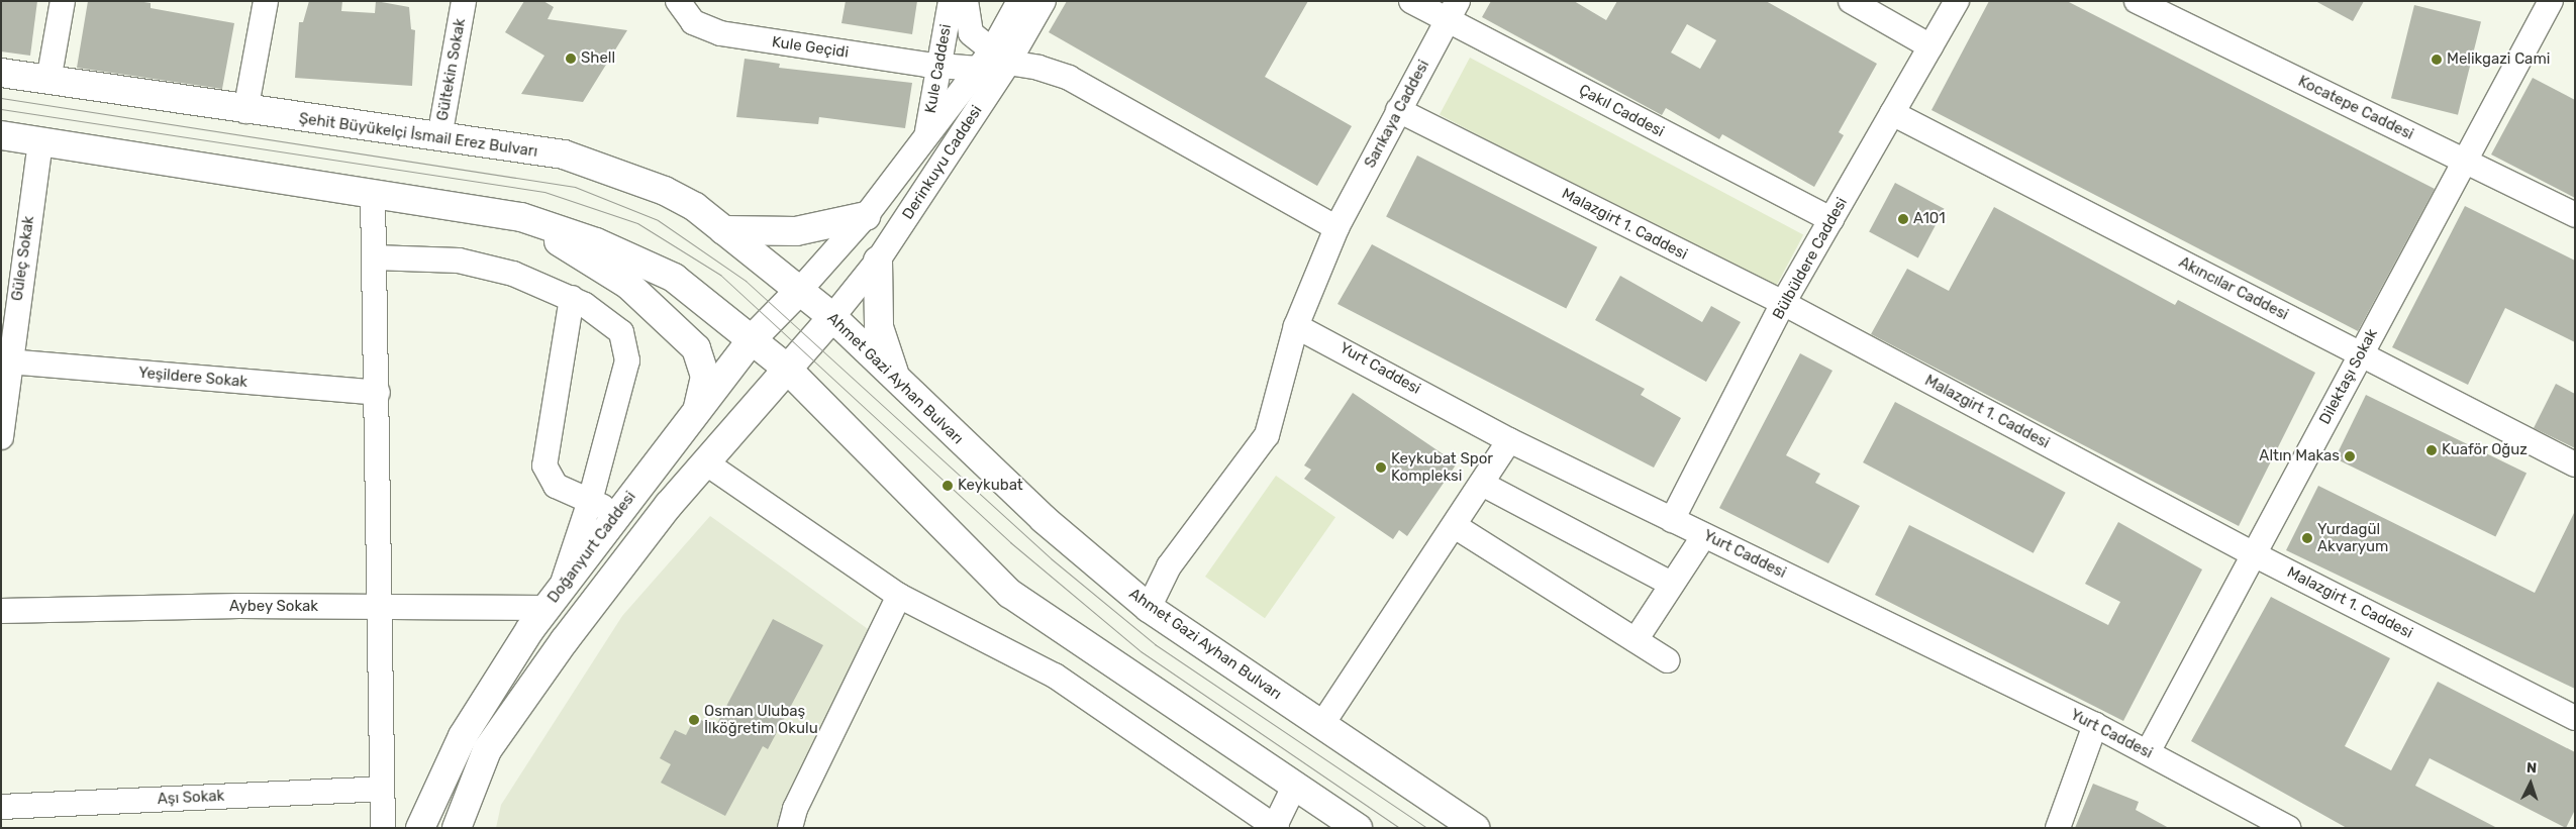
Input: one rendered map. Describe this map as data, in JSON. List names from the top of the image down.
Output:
{
  "streets": {
    "main road": ["Şehit Büyükelçi İsmail Erez Bulvarı", "Ahmet Gazi Ayhan Bulvarı", "Doğanyurt Caddesi"],
    "street": [
      "Kule Geçidi",
      "Kule Caddesi",
      "Gültekin Sokak",
      "Kocatepe Caddesi",
      "Çakıl Caddesi",
      "Sarıkaya Caddesi",
      "Derinkuyu Caddesi",
      "Malazgirt 1. Caddesi",
      "Güleç Sokak",
      "Bülbüldere Caddesi",
      "Akıncılar Caddesi",
      "Yurt Caddesi",
      "Dilektaşı Sokak",
      "Yeşildere Sokak",
      "Aybey Sokak",
      "Aşı Sokak"
    ]
  },
  "crossings": [
    ["Kule Geçidi", "Kule Caddesi"],
    ["Kule Geçidi", "Sarıkaya Caddesi"],
    ["Kule Geçidi", "Derinkuyu Caddesi"],
    ["Kule Caddesi", "Derinkuyu Caddesi"],
    ["Gültekin Sokak", "Şehit Büyükelçi İsmail Erez Bulvarı"],
    ["Kocatepe Caddesi", "Dilektaşı Sokak"],
    ["Çakıl Caddesi", "Sarıkaya Caddesi"],
    ["Çakıl Caddesi", "Bülbüldere Caddesi"],
    ["Sarıkaya Caddesi", "Malazgirt 1. Caddesi"],
    ["Şehit Büyükelçi İsmail Erez Bulvarı", "Derinkuyu Caddesi"],
    ["Şehit Büyükelçi İsmail Erez Bulvarı", "Ahmet Gazi Ayhan Bulvarı"],
    ["Şehit Büyükelçi İsmail Erez Bulvarı", "Doğanyurt Caddesi"],
    ["Derinkuyu Caddesi", "Ahmet Gazi Ayhan Bulvarı"],
    ["Derinkuyu Caddesi", "Doğanyurt Caddesi"],
    ["Malazgirt 1. Caddesi", "Bülbüldere Caddesi"],
    ["Malazgirt 1. Caddesi", "Dilektaşı Sokak"],
    ["Güleç Sokak", "Yeşildere Sokak"],
    ["Bülbüldere Caddesi", "Akıncılar Caddesi"],
    ["Bülbüldere Caddesi", "Yurt Caddesi"],
    ["Akıncılar Caddesi", "Dilektaşı Sokak"],
    ["Yurt Caddesi", "Dilektaşı Sokak"],
    ["Ahmet Gazi Ayhan Bulvarı", "Doğanyurt Caddesi"],
    ["Doğanyurt Caddesi", "Aybey Sokak"]
  ],
  "places": [
    "Shell",
    "Melikgazi Cami",
    "A101",
    "Kuaför Oğuz",
    "Altın Makas",
    "Keykubat Spor Kompleksi",
    "Keykubat",
    "Yurdagül Akvaryum",
    "Osman Ulubaş İlköğretim Okulu"
  ],
  "north": "top"
}
